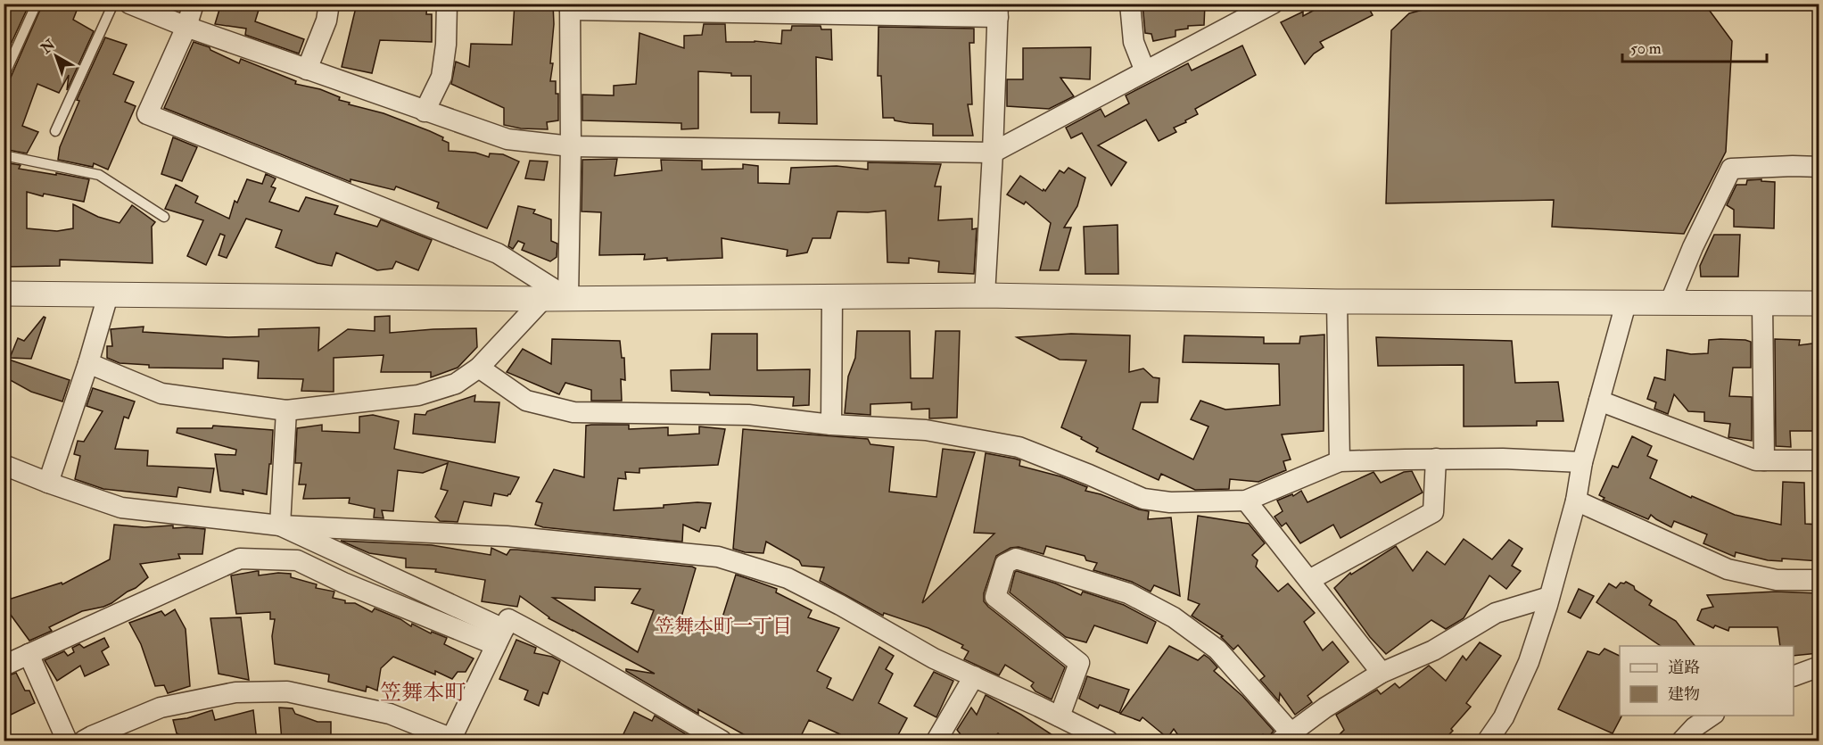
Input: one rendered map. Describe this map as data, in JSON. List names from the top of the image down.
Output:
{
  "districts": ["笠舞本町一丁目", "笠舞本町"],
  "legend": ["道路", "建物"],
  "scale_bar": "50 m",
  "north": "top left"
}
